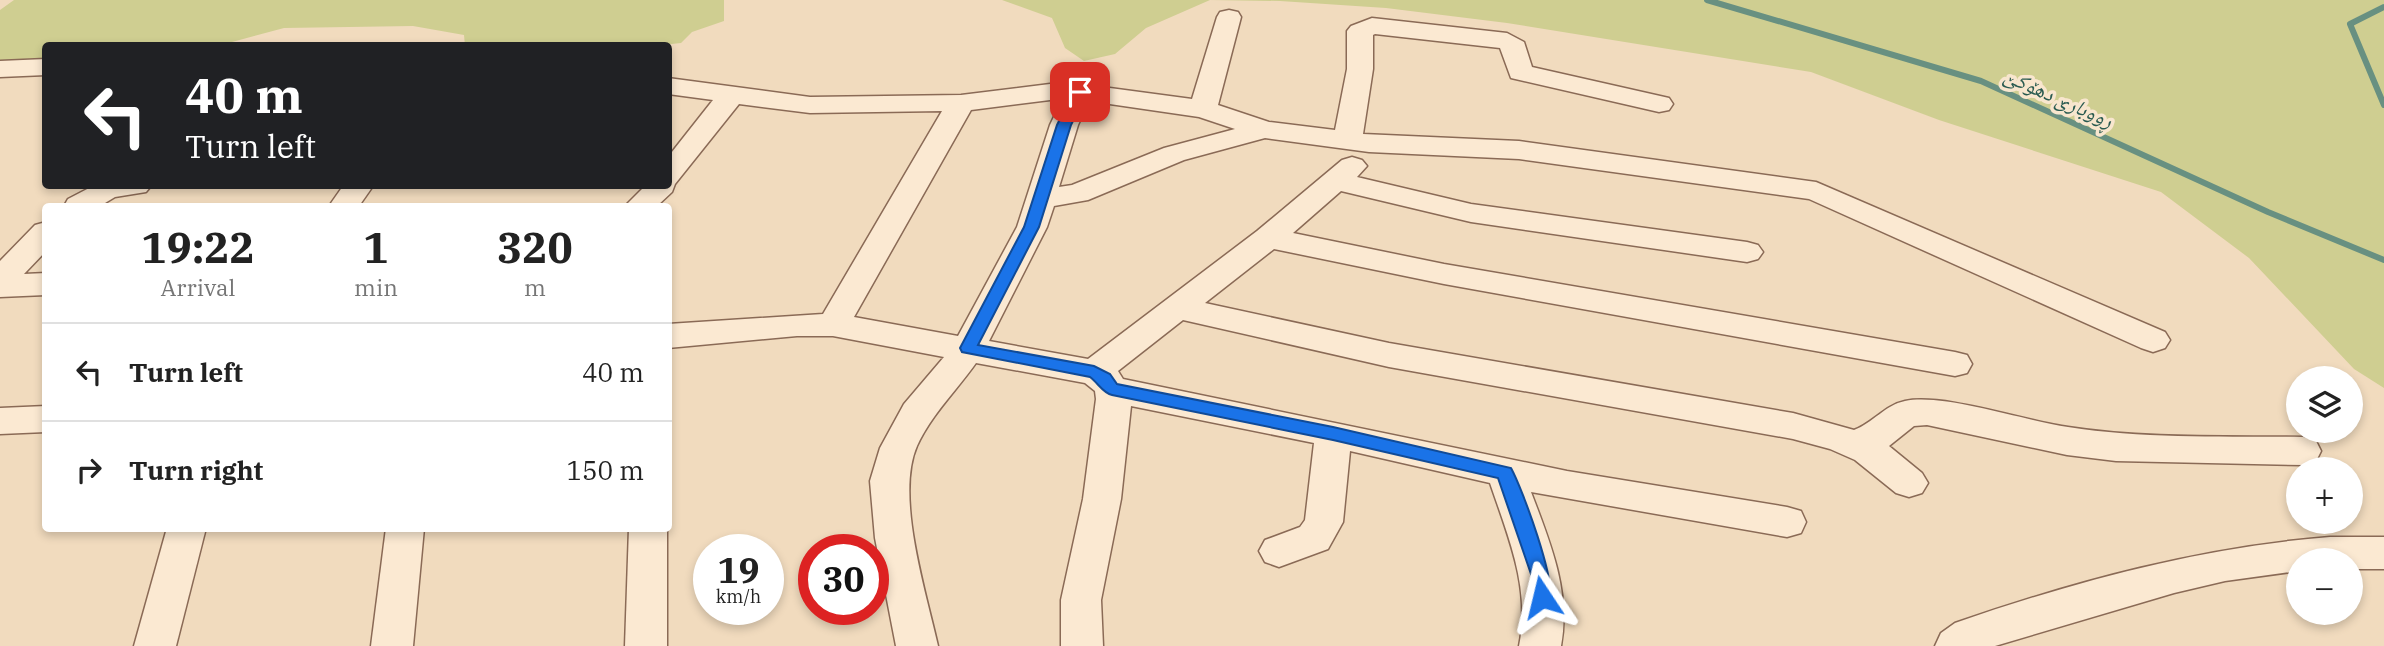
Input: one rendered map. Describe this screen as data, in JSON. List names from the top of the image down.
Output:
{
  "water": ["ڕووبارێ دهۆكێ"],
  "page": {
    "turn": ["40 m", "Turn left"],
    "eta": [
      "19:22",
      "Arrival",
      "1",
      "min",
      "320",
      "m"
    ],
    "list": [
      {
        "name": "Turn left",
        "value": "40 m"
      },
      {
        "name": "Turn right",
        "value": "150 m"
      }
    ],
    "map_buttons": ["+", "−"],
    "speed": "19 km/h",
    "limit": "30"
  }
}
